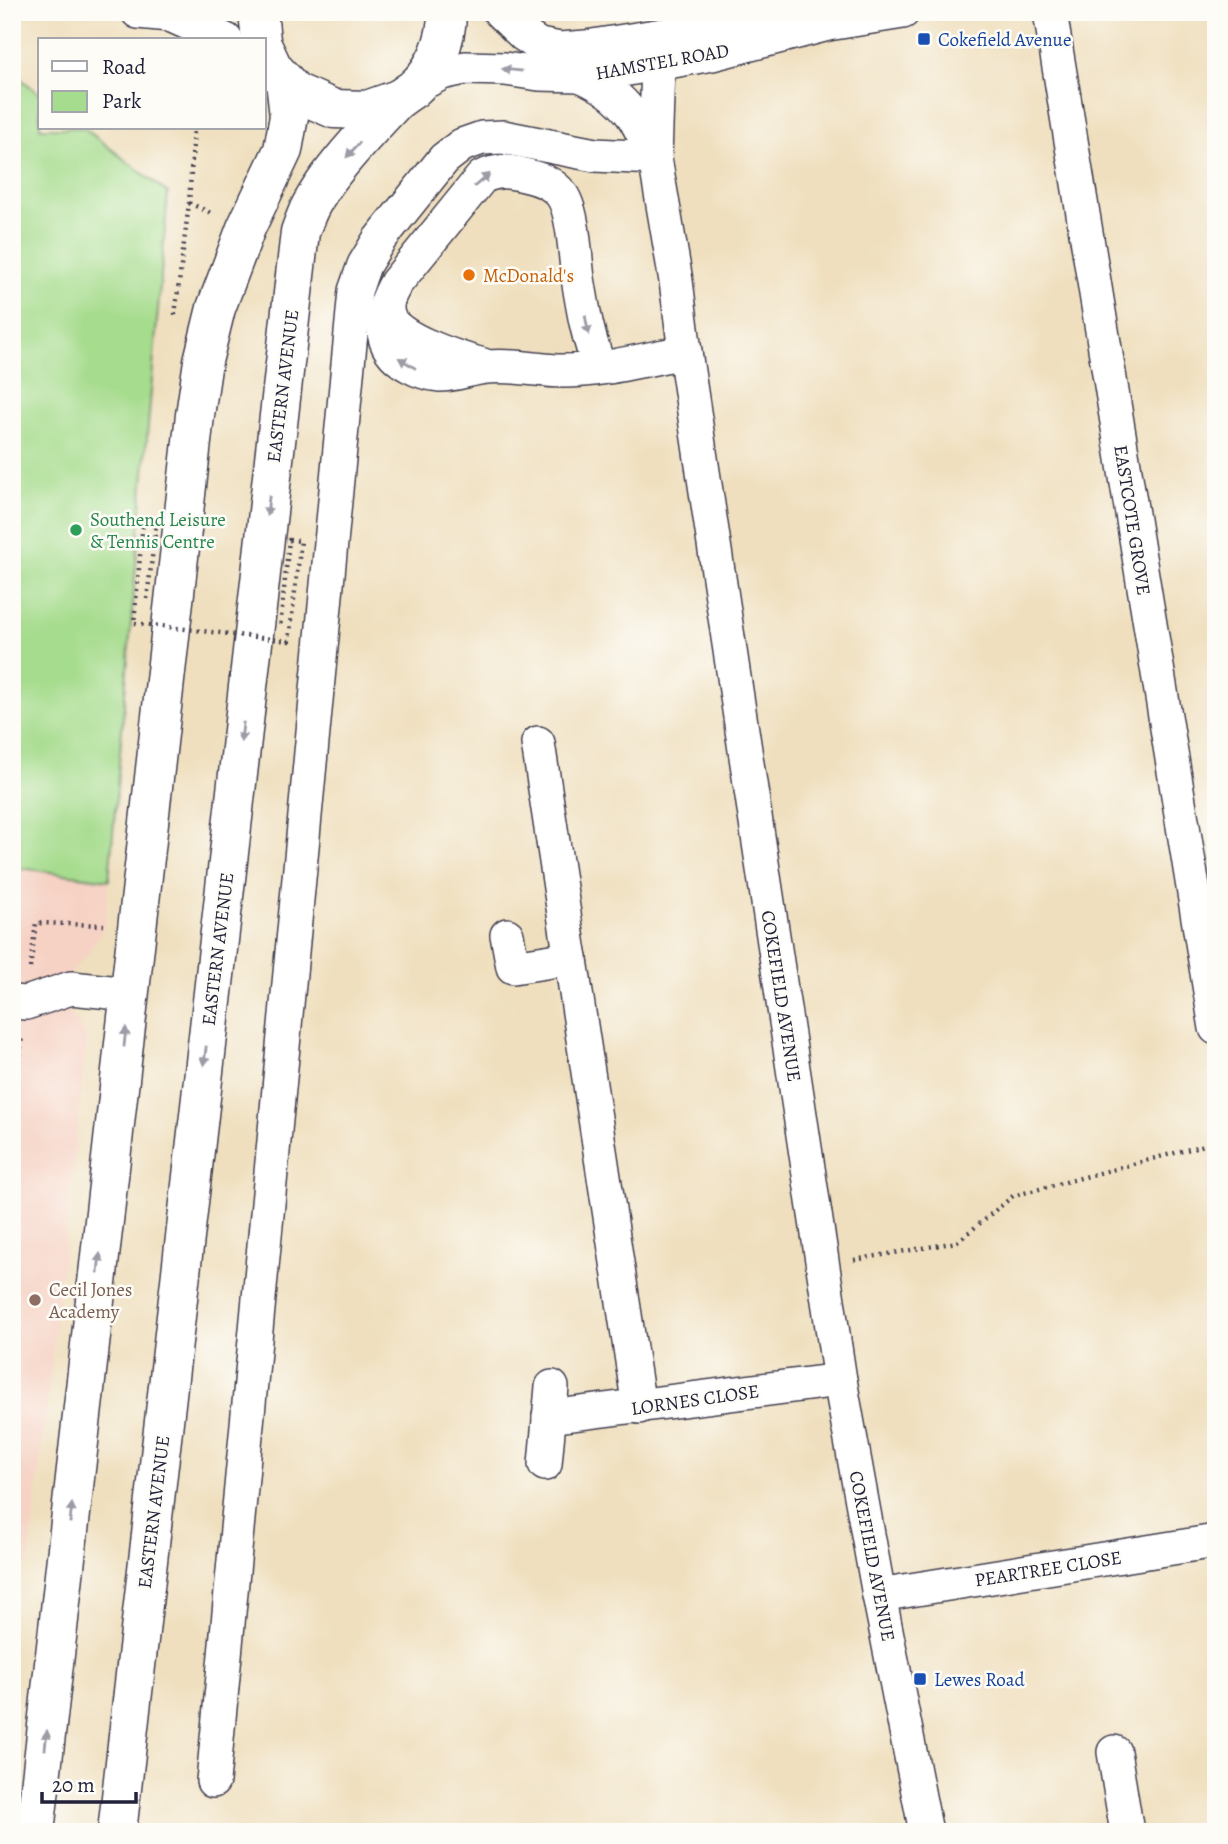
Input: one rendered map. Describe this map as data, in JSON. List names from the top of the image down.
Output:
{
  "streets": {
    "main road": ["EASTERN AVENUE"],
    "street": [
      "HAMSTEL ROAD",
      "EASTCOTE GROVE",
      "COKEFIELD AVENUE",
      "LORNES CLOSE",
      "PEARTREE CLOSE"
    ]
  },
  "crossings": [
    ["HAMSTEL ROAD", "EASTERN AVENUE"],
    ["HAMSTEL ROAD", "COKEFIELD AVENUE"],
    ["COKEFIELD AVENUE", "LORNES CLOSE"],
    ["COKEFIELD AVENUE", "PEARTREE CLOSE"]
  ],
  "places": {
    "transit": ["Cokefield Avenue", "Lewes Road"],
    "other": ["McDonald's", "Southend Leisure & Tennis Centre", "Cecil Jones Academy"]
  },
  "legend": ["Road", "Park"],
  "scale_bar": "20 m"
}
